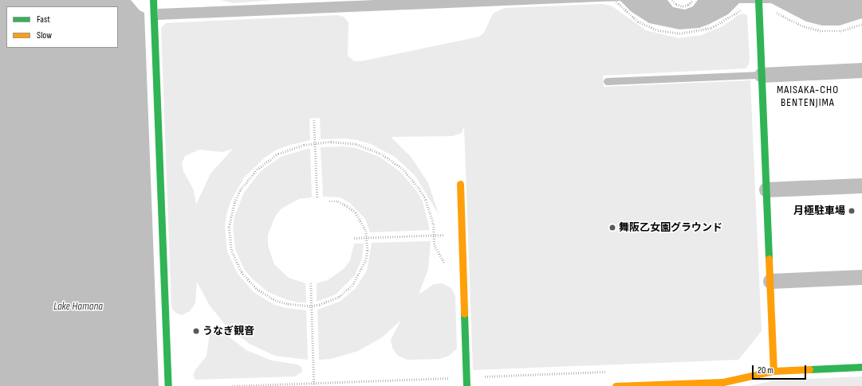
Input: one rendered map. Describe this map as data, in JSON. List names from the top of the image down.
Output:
{
  "districts": ["MAISAKA-CHO BENTENJIMA"],
  "water": ["Lake Hamana"],
  "places": ["月極駐車場", "舞阪乙女園グラウンド", "うなぎ観音"],
  "legend": ["Fast", "Slow"],
  "scale_bar": "20 m"
}
